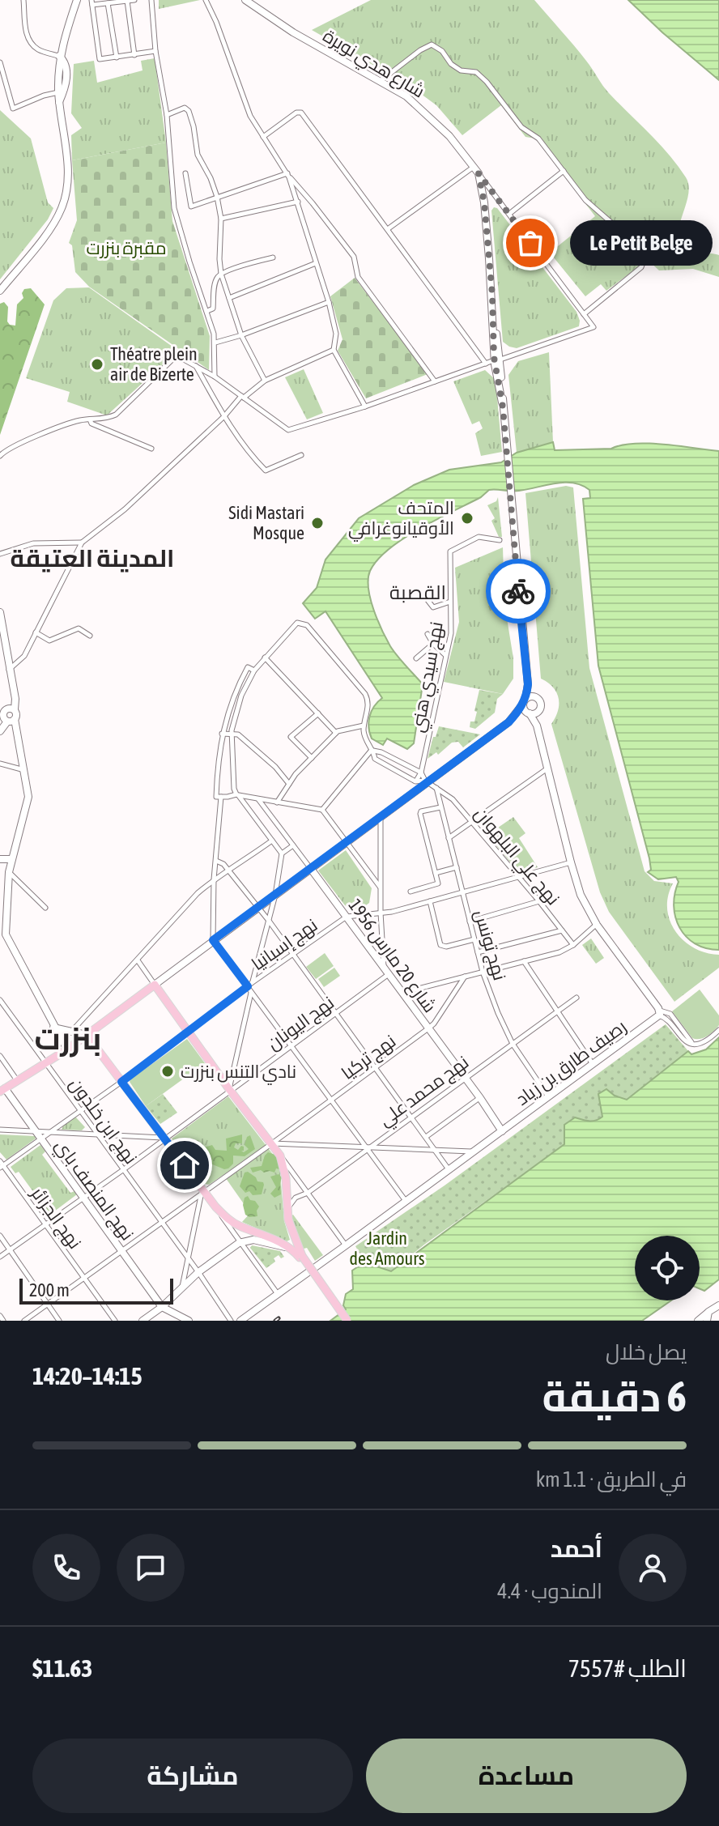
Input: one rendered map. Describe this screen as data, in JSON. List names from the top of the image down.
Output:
{
  "streets": {
    "main road": [
      "شارع هدي نويرة",
      "شارع 20 مارس 1956",
      "رصيف طارق بن زياد",
      "نهج المنصف باي"
    ],
    "street": [
      "نهج سيدي هني",
      "نهج علي البلهوان",
      "نهج إسبانيا",
      "نهج تونس",
      "نهج اليونان",
      "نهج تركيا",
      "نهج محمد علي",
      "نهج ابن خلدون",
      "نهج الجزائر"
    ]
  },
  "crossings": [
    ["نهج علي البلهوان", "نهج تونس"],
    ["نهج إسبانيا", "شارع 20 مارس 1956"],
    ["نهج إسبانيا", "نهج ابن خلدون"],
    ["نهج إسبانيا", "نهج المنصف باي"],
    ["نهج تونس", "رصيف طارق بن زياد"],
    ["نهج تونس", "نهج محمد علي"],
    ["شارع 20 مارس 1956", "نهج اليونان"],
    ["شارع 20 مارس 1956", "نهج تركيا"],
    ["شارع 20 مارس 1956", "رصيف طارق بن زياد"],
    ["شارع 20 مارس 1956", "نهج محمد علي"],
    ["نهج اليونان", "نهج ابن خلدون"],
    ["نهج اليونان", "نهج المنصف باي"],
    ["نهج اليونان", "نهج الجزائر"],
    ["نهج تركيا", "نهج ابن خلدون"],
    ["نهج تركيا", "نهج المنصف باي"],
    ["نهج تركيا", "نهج الجزائر"]
  ],
  "districts": ["المدينة العتيقة", "القصبة", "بنزرت"],
  "parks": ["مقبرة بنزرت", "Jardin des Amours"],
  "places": [
    "Le Petit Belge",
    "Théatre plein air de Bizerte",
    "المتحف الأوقيانوغرافي",
    "Sidi Mastari Mosque",
    "نادي التنس بنزرت"
  ],
  "scale_bar": "200 m",
  "page": {
    "bubble": "Le Petit Belge",
    "scale": "200 m",
    "heading": ["6 دقيقة", "يصل خلال", "14:15–14:20"],
    "panel": [
      "أحمد",
      "المندوب · 4.4",
      "الطلب #7557",
      "$11.63"
    ],
    "bar": "في الطريق · 1.1 km",
    "buttons": ["مساعدة", "مشاركة"]
  }
}
